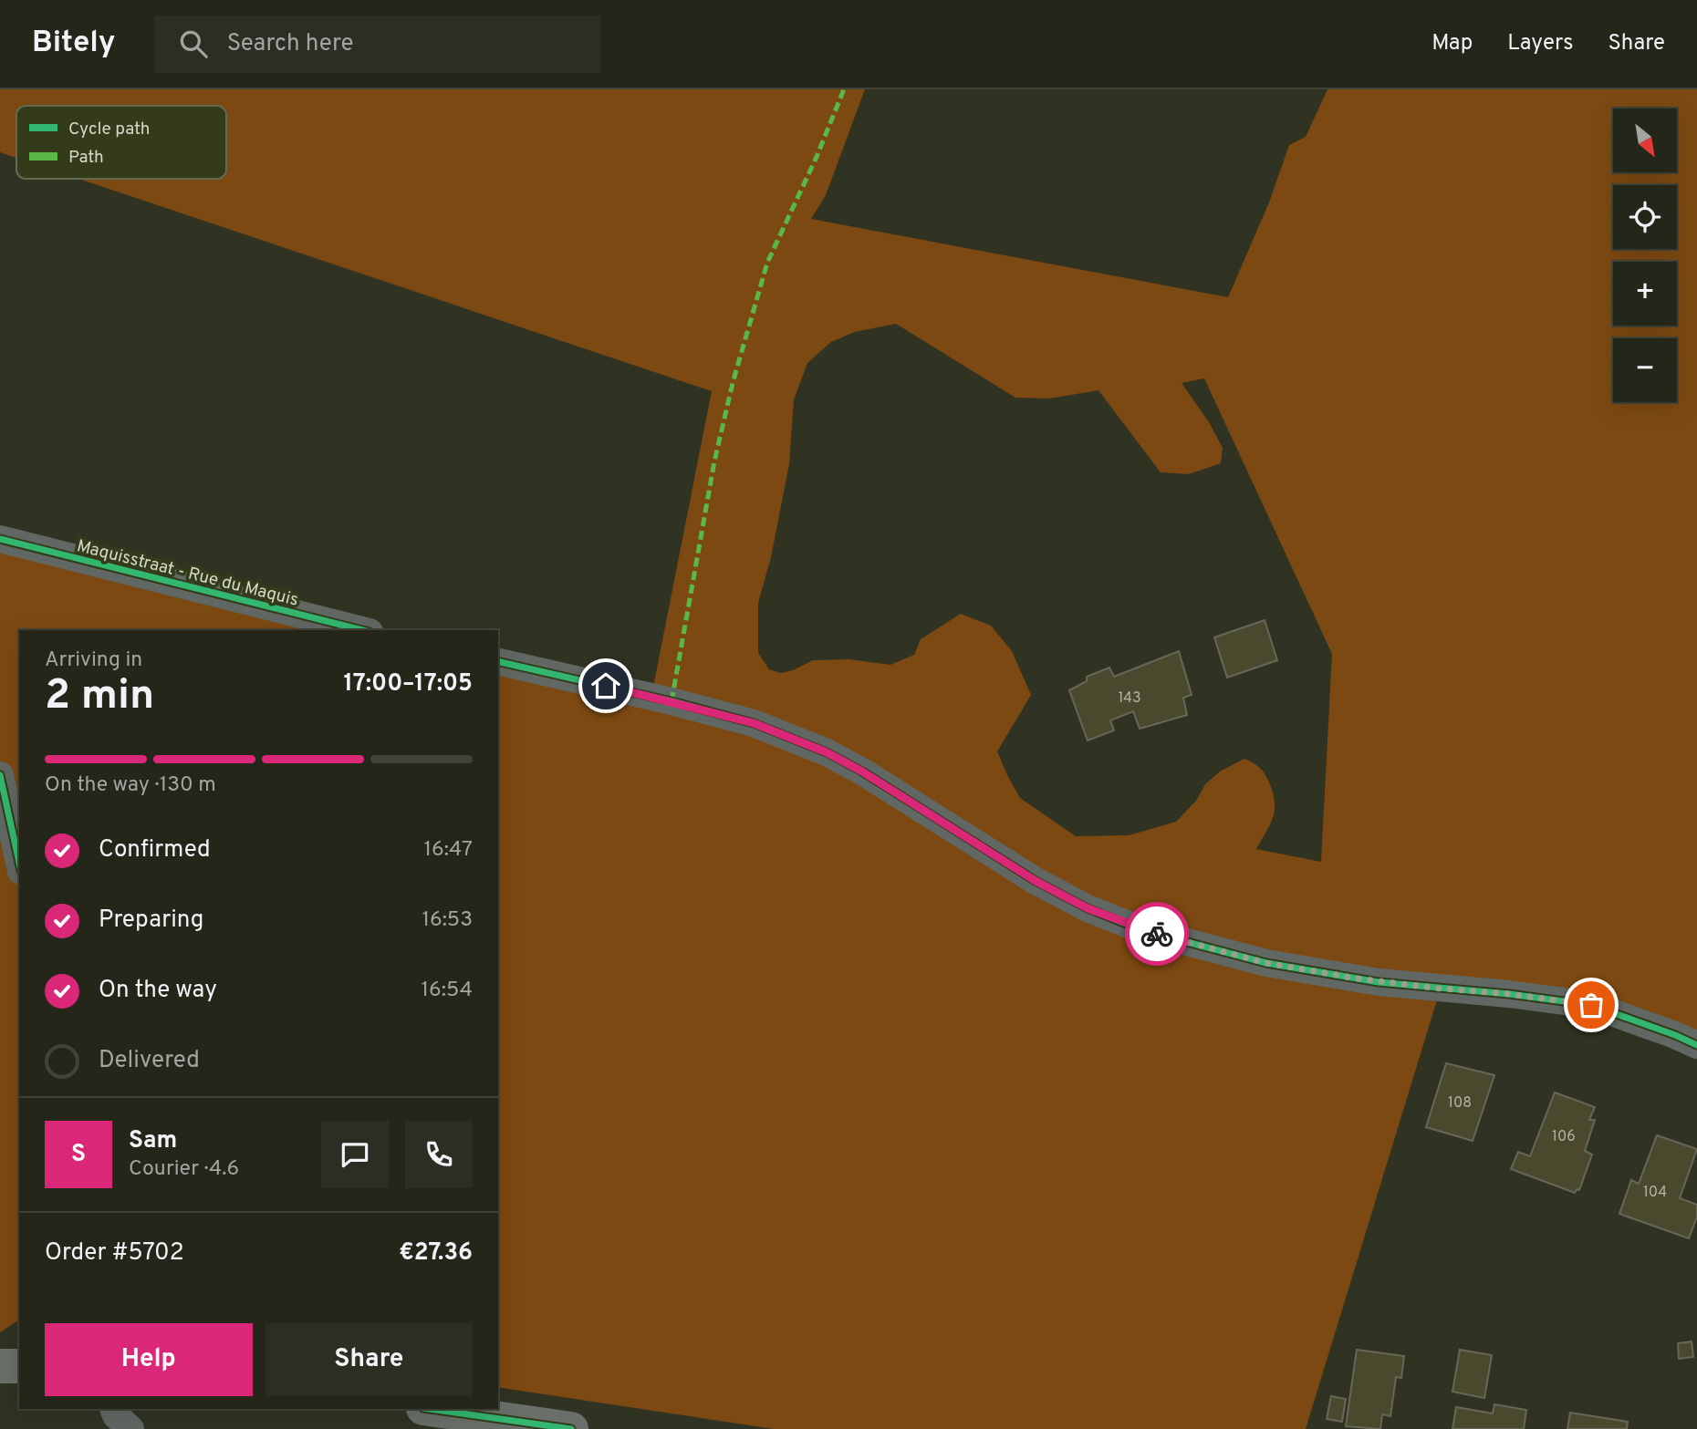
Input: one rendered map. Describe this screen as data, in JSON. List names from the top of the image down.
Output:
{
  "streets": {
    "street": ["Maquisstraat - Rue du Maquis"]
  },
  "house_numbers": [
    "143",
    "108",
    "106",
    "104"
  ],
  "legend": ["Cycle path", "Path"],
  "north": "bottom right",
  "page": {
    "header": "Bitely",
    "search": "Search here",
    "nav": ["Map", "Layers", "Share"],
    "map_buttons": ["+", "−"],
    "heading": ["2 min", "Arriving in", "17:00–17:05"],
    "panel": [
      "Sam",
      "Courier · 4.6",
      "Order #5702",
      "€27.36"
    ],
    "bar": "On the way · 130 m",
    "list": [
      ["Confirmed", "16:47"],
      ["Preparing", "16:53"],
      ["On the way", "16:54"],
      "Delivered"
    ],
    "round": "S",
    "buttons": ["Help", "Share"]
  }
}
